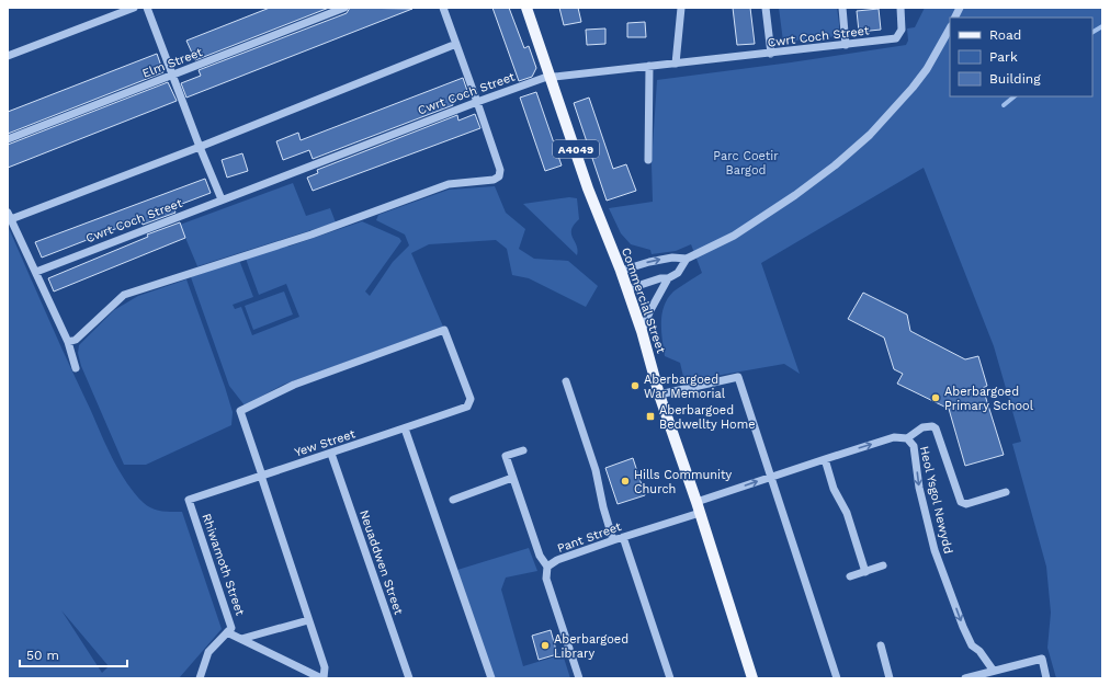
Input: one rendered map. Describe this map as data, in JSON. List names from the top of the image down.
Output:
{
  "streets": {
    "main road": ["A4049", "Commercial Street"],
    "street": [
      "Cwrt Coch Street",
      "Elm Street",
      "Yew Street",
      "Heol Ysgol Newydd",
      "Pant Street",
      "Neuaddwen Street",
      "Rhiwamoth Street"
    ]
  },
  "crossings": [
    ["Cwrt Coch Street", "Commercial Street"],
    ["Commercial Street", "Heol Ysgol Newydd"],
    ["Commercial Street", "Pant Street"],
    ["Yew Street", "Neuaddwen Street"],
    ["Yew Street", "Rhiwamoth Street"]
  ],
  "parks": ["Parc Coetir Bargod"],
  "places": {
    "other": [
      "Aberbargoed War Memorial",
      "Aberbargoed Primary School",
      "Hills Community Church",
      "Aberbargoed Library"
    ],
    "transit": ["Aberbargoed Bedwellty Home"]
  },
  "legend": ["Road", "Park", "Building"],
  "scale_bar": "50 m"
}
